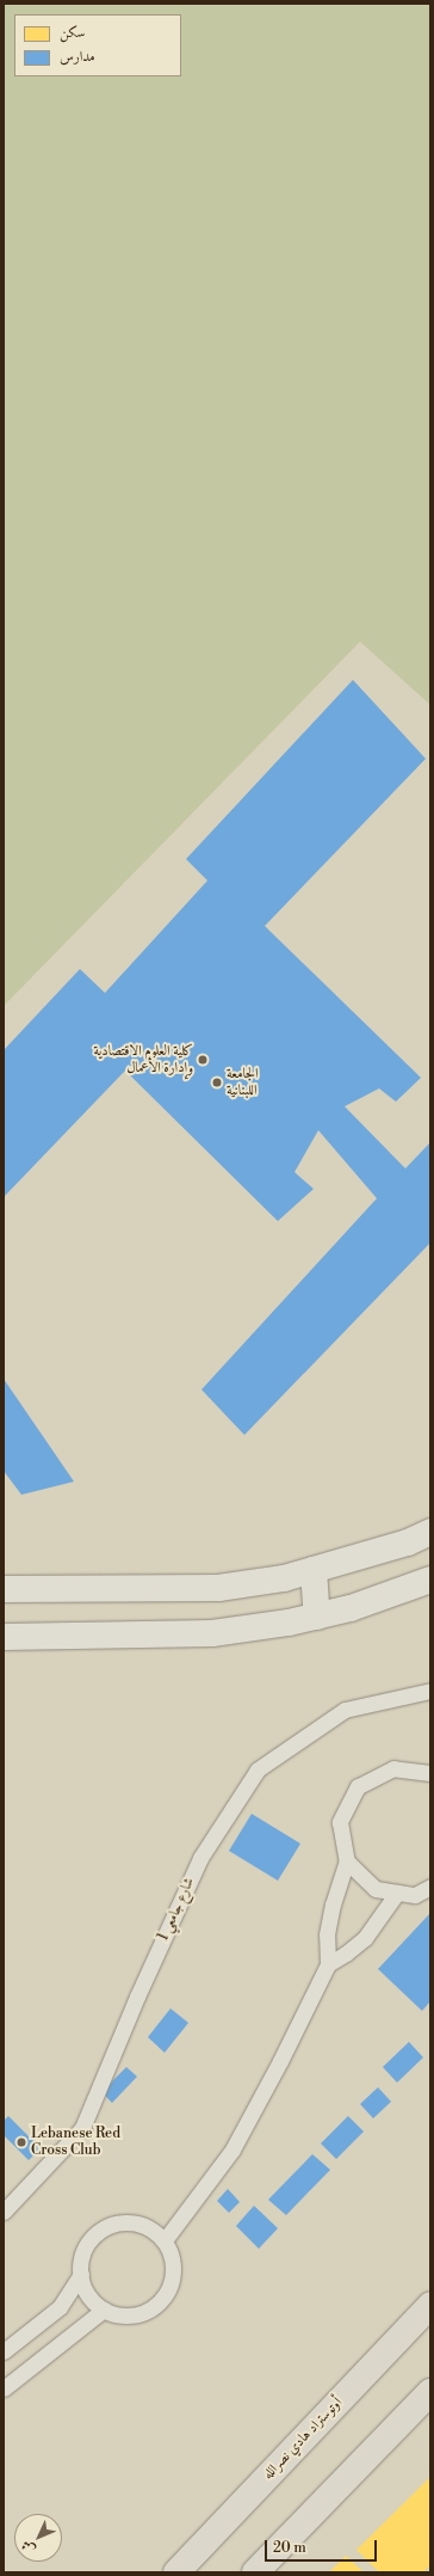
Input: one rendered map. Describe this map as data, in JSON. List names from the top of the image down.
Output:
{
  "streets": {
    "highway": ["أوتوستراد هادي نصرالله"],
    "lane": ["شارع جامعي 1"]
  },
  "places": ["كلية العلوم الاقتصادية وإدارة الأعمال", "الجامعة اللبنانية", "Lebanese Red Cross Club"],
  "legend": ["سكن", "مدارس"],
  "scale_bar": "20 m",
  "north": "bottom left"
}
